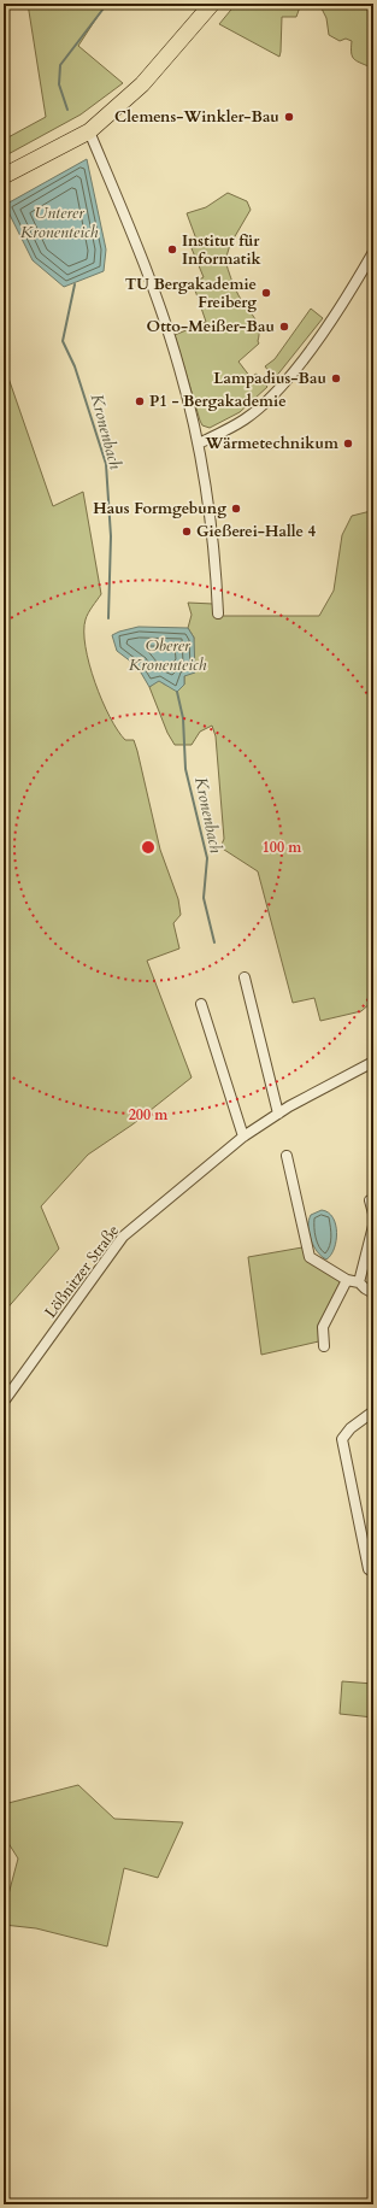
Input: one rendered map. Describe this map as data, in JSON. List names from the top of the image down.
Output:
{
  "streets": {
    "street": ["Lößnitzer Straße"]
  },
  "water": ["Unterer Kronenteich", "Kronenbach", "Oberer Kronenteich"],
  "places": [
    "Clemens-Winkler-Bau",
    "Institut für Informatik",
    "TU Bergakademie Freiberg",
    "Otto-Meißer-Bau",
    "Lampadius-Bau",
    "P1 - Bergakademie",
    "Wärmetechnikum",
    "Haus Formgebung",
    "Gießerei-Halle 4"
  ],
  "rings": ["100 m", "200 m"]
}
